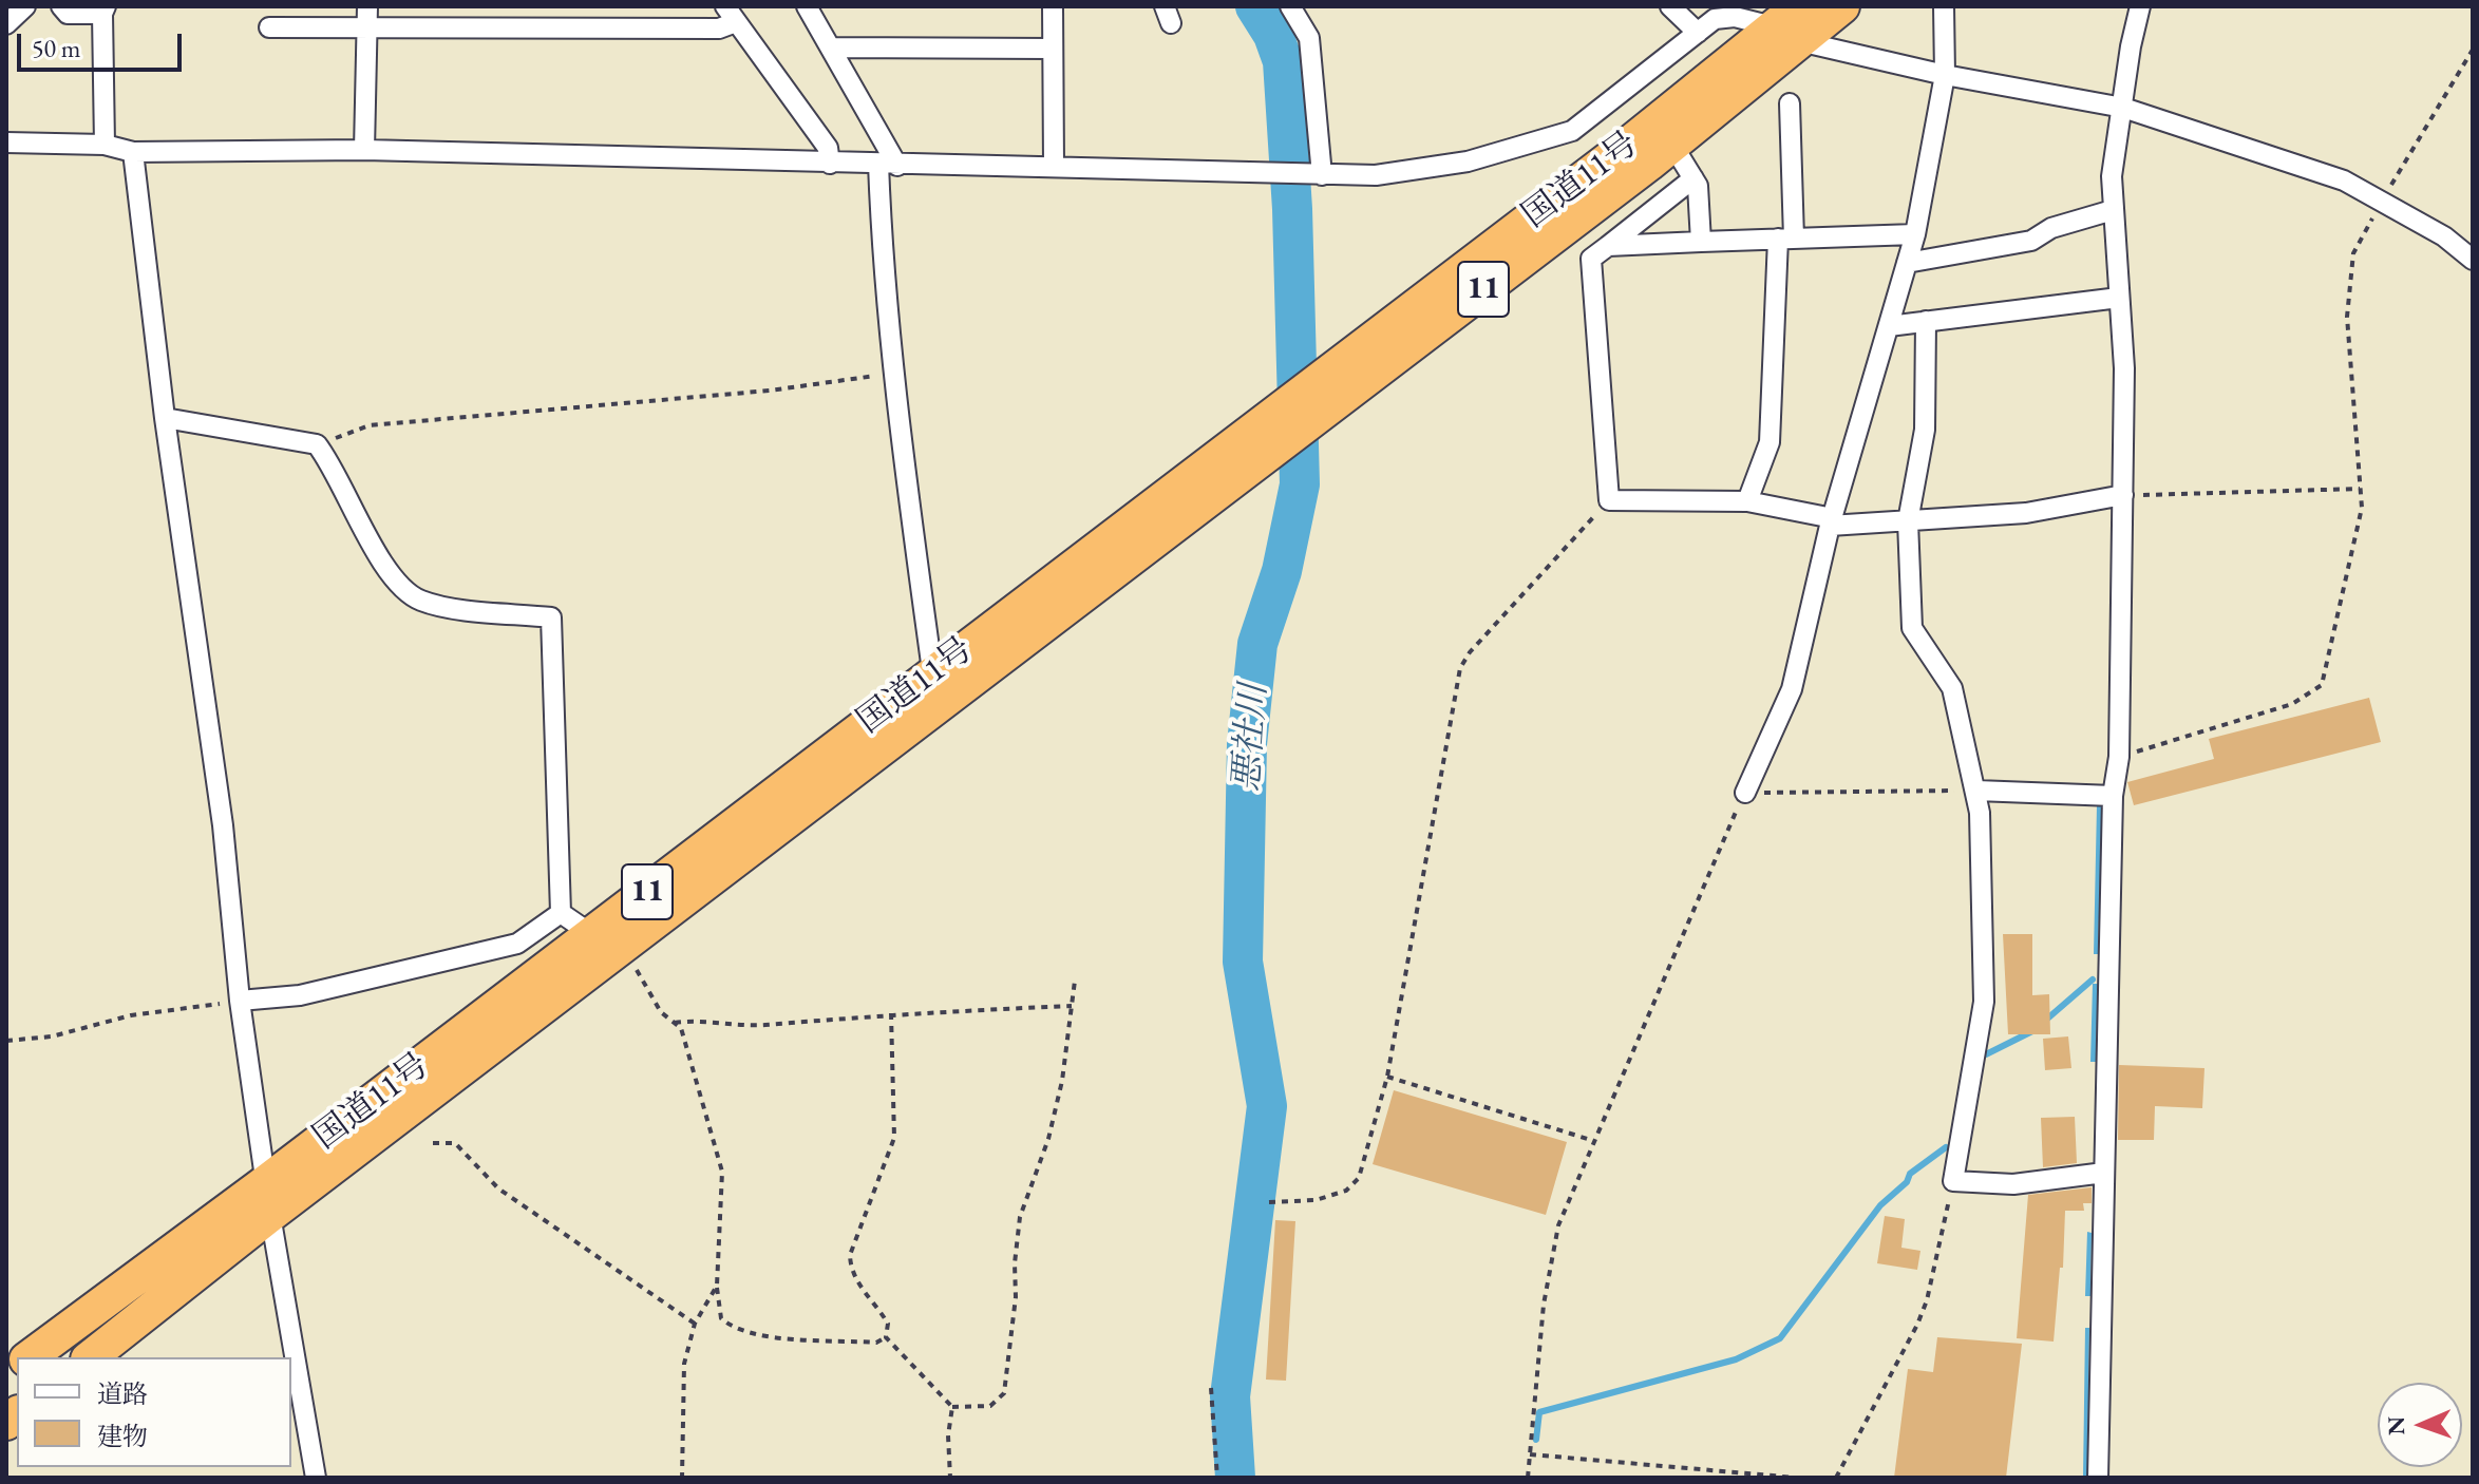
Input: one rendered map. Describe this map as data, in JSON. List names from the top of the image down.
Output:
{
  "streets": {
    "highway": ["国道11号", "11"]
  },
  "water": ["悪社川"],
  "legend": ["道路", "建物"],
  "scale_bar": "50 m",
  "north": "left"
}
